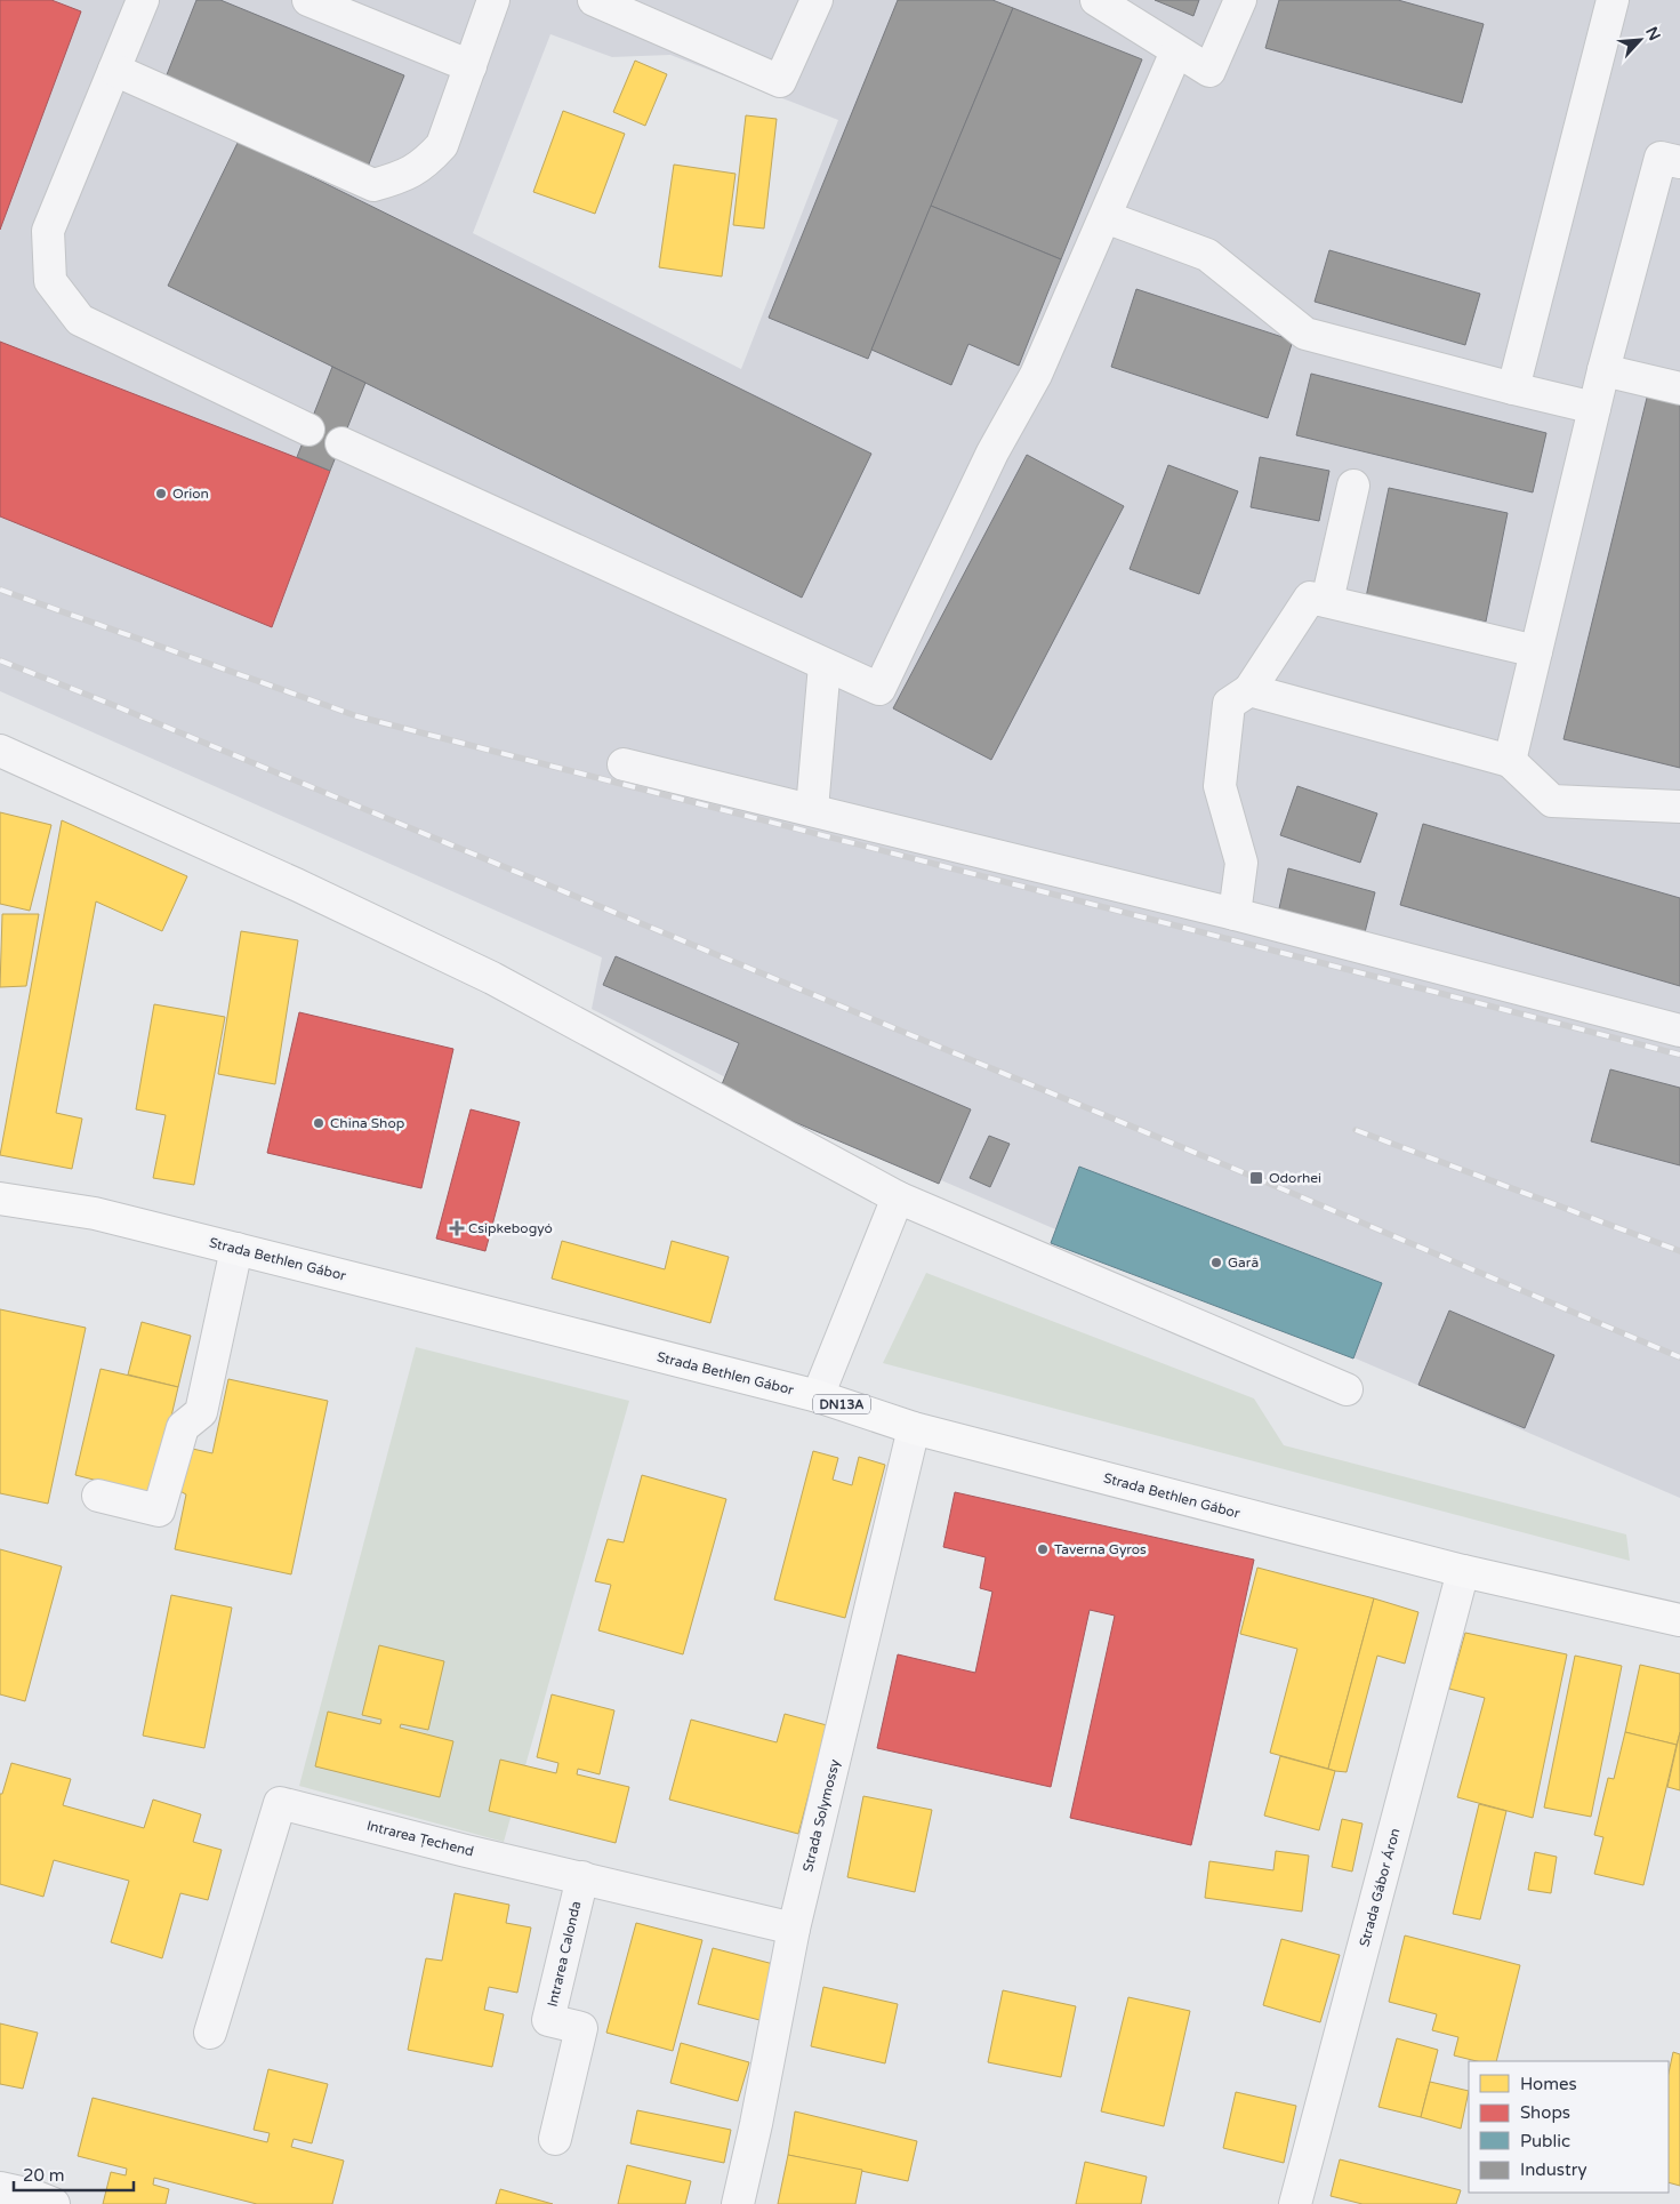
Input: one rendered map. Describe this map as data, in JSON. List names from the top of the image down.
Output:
{
  "streets": {
    "main road": ["Strada Bethlen Gábor", "DN13A"],
    "street": [
      "Strada Solymossy",
      "Intrarea Țechend",
      "Strada Gábor Áron",
      "Intrarea Calonda"
    ]
  },
  "crossings": [
    ["Strada Bethlen Gábor", "Strada Solymossy"],
    ["Strada Bethlen Gábor", "Strada Gábor Áron"],
    ["Strada Solymossy", "Intrarea Țechend"],
    ["Intrarea Țechend", "Intrarea Calonda"]
  ],
  "places": {
    "other": [
      "Orion",
      "China Shop",
      "Gară",
      "Taverna Gyros"
    ],
    "transit": ["Odorhei"],
    "health": ["Csipkebogyó"]
  },
  "legend": [
    "Homes",
    "Shops",
    "Public",
    "Industry"
  ],
  "scale_bar": "20 m",
  "north": "top right"
}
